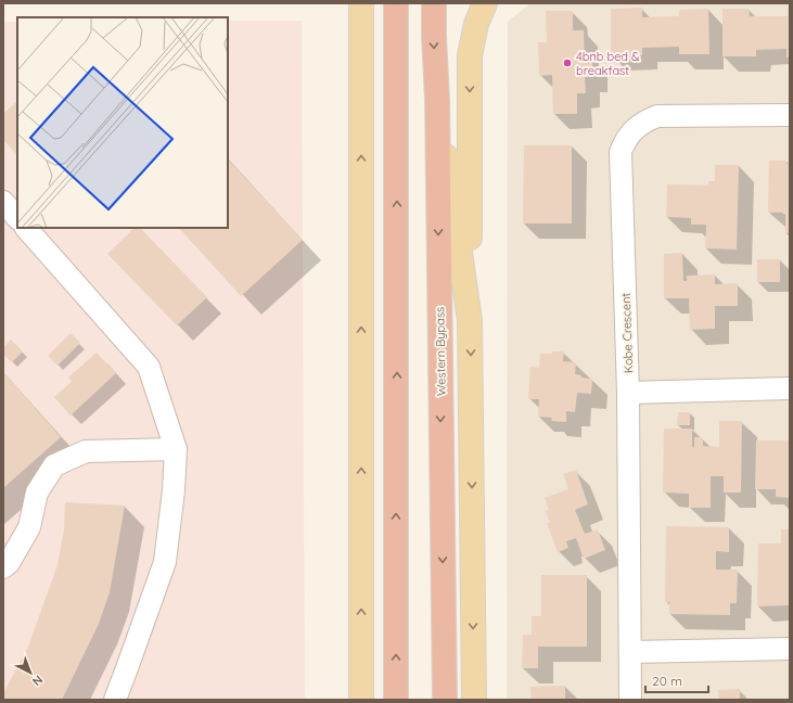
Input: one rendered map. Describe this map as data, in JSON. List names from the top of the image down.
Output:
{
  "streets": {
    "highway": ["Western Bypass"],
    "street": ["Kobe Crescent"]
  },
  "places": ["4bnb bed & breakfast"],
  "scale_bar": "20 m",
  "north": "bottom right"
}
